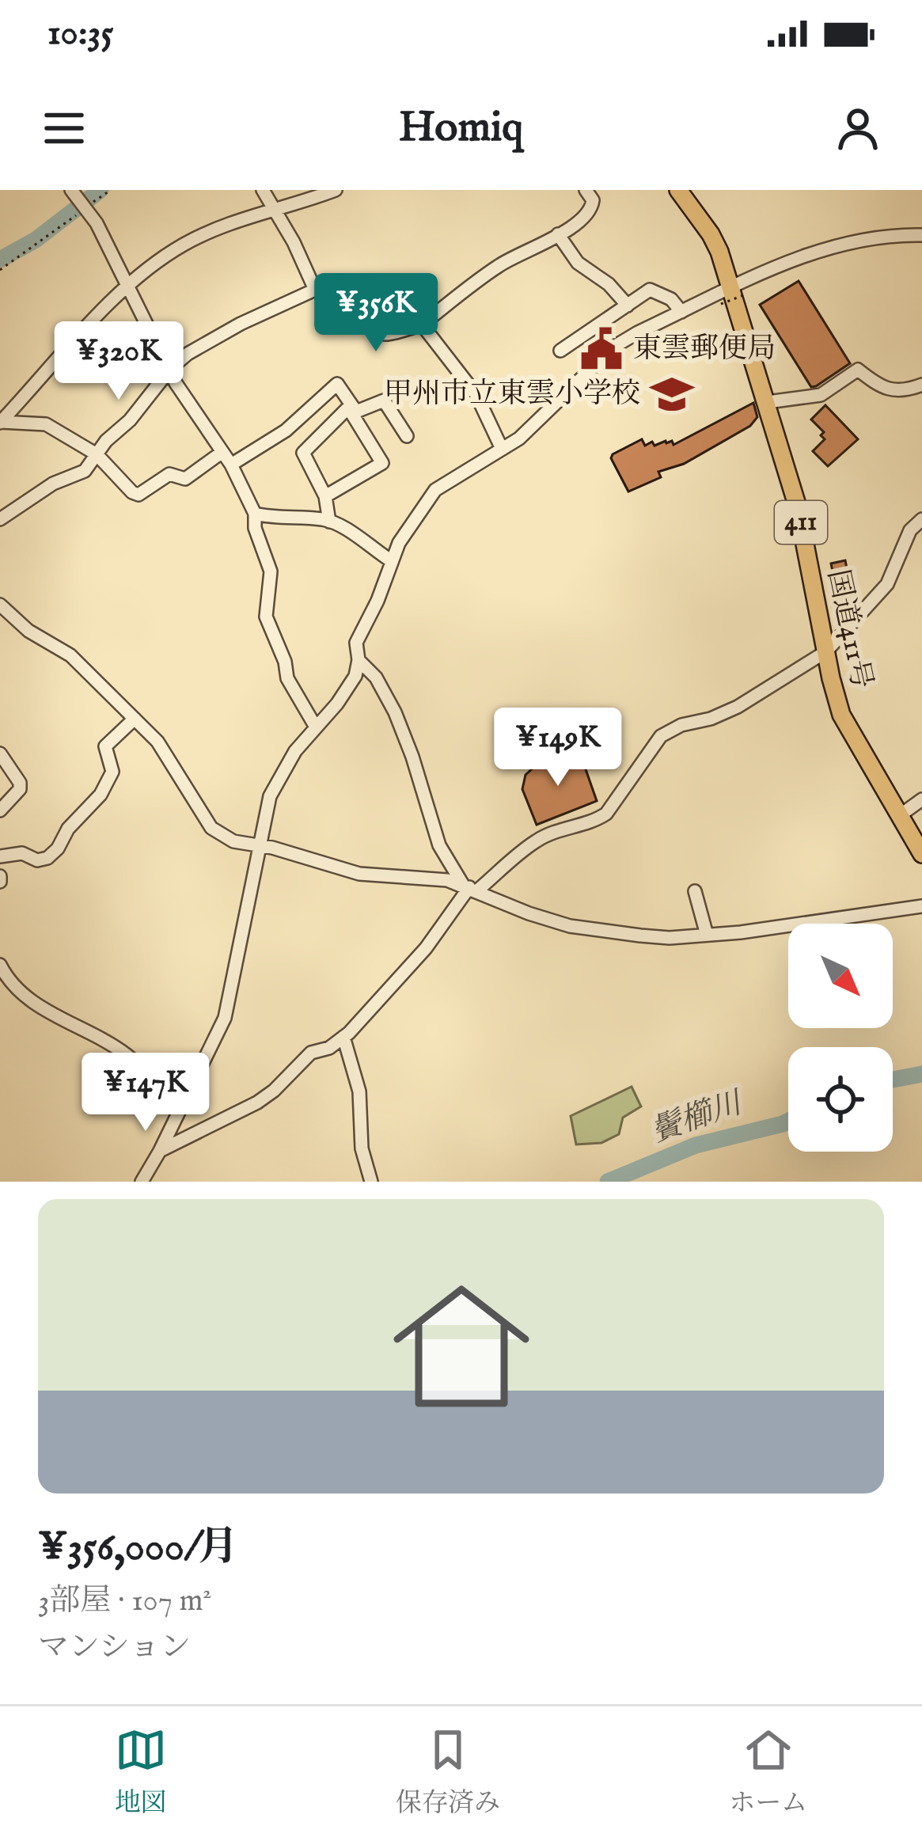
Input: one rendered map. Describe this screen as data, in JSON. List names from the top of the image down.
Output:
{
  "streets": {
    "highway": ["411", "国道411号"]
  },
  "water": ["鬢櫛川"],
  "places": {
    "public building": ["東雲郵便局"],
    "school or university": ["甲州市立東雲小学校"]
  },
  "north": "bottom right",
  "page": {
    "status": "10:35",
    "header": "Homiq",
    "price": [
      "¥356K",
      "¥320K",
      "¥149K",
      "¥147K"
    ],
    "list": [
      {
        "name": "¥356,000/月",
        "note": "3部屋 · 107 m² · マンション"
      }
    ],
    "tabs": ["地図", "保存済み", "ホーム"]
  }
}
